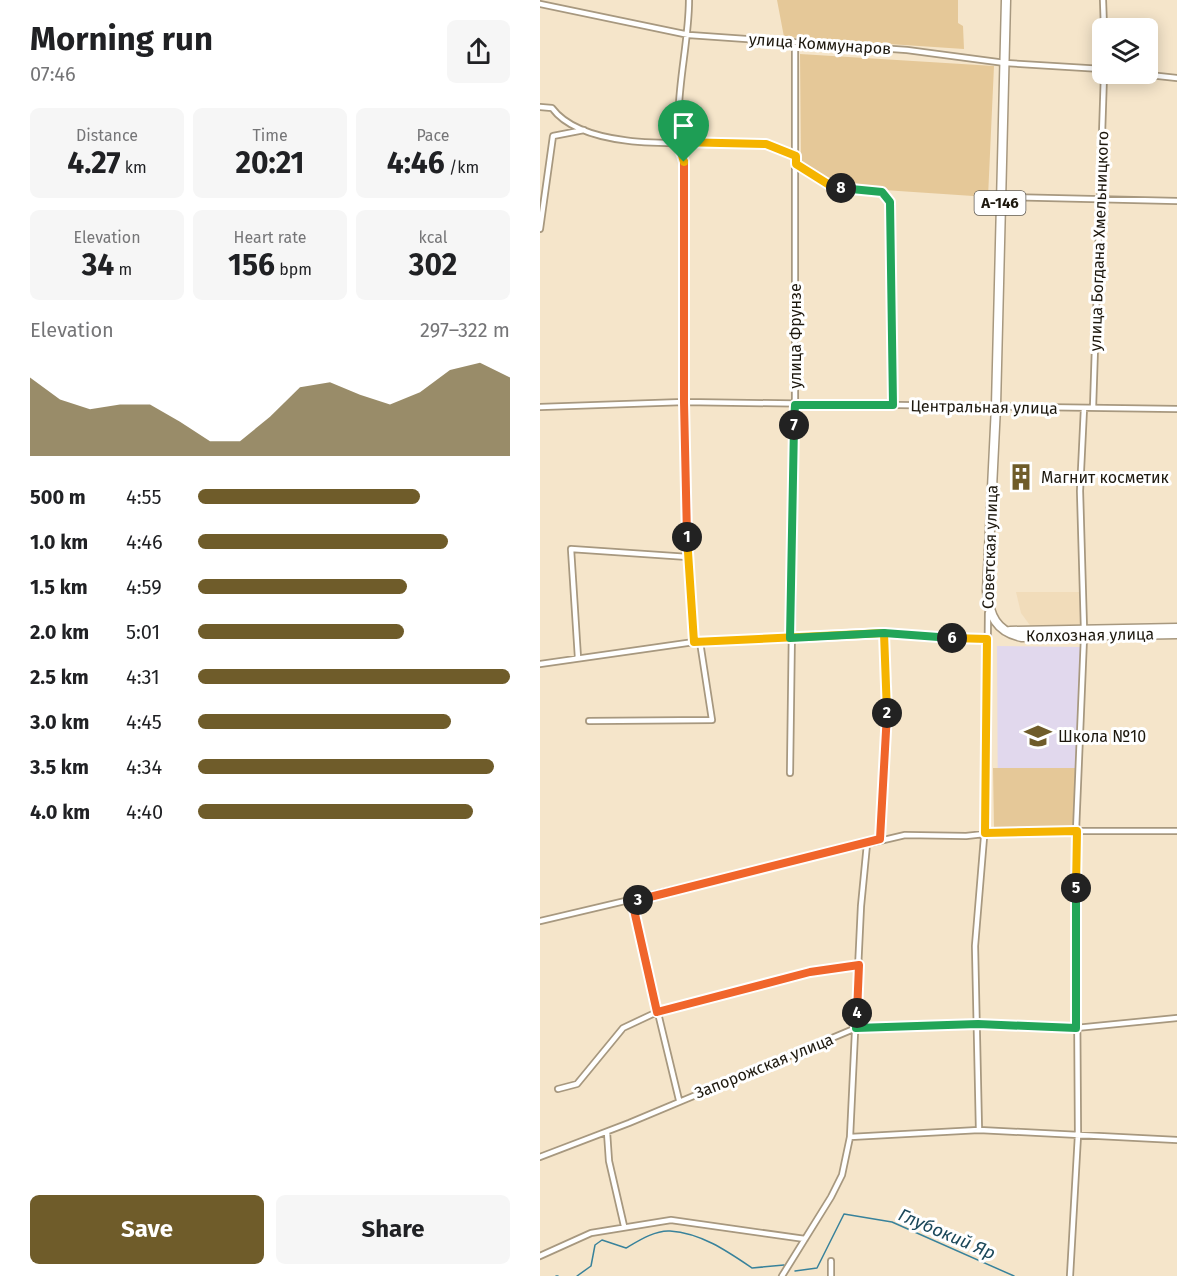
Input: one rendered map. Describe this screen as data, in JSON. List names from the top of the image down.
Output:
{
  "streets": {
    "highway": ["А-146", "Советская улица", "Колхозная улица"],
    "street": [
      "улица Коммунаров",
      "улица Богдана Хмельницкого",
      "улица Фрунзе",
      "Центральная улица",
      "Запорожская улица"
    ]
  },
  "crossings": [
    ["улица Коммунаров", "улица Фрунзе"],
    ["улица Коммунаров", "Советская улица"],
    ["улица Богдана Хмельницкого", "Центральная улица"],
    ["улица Фрунзе", "Центральная улица"],
    ["Центральная улица", "Советская улица"],
    ["Советская улица", "Колхозная улица"],
    ["Советская улица", "Запорожская улица"]
  ],
  "water": ["Глубокий Яр"],
  "places": {
    "building": ["Магнит косметик"],
    "school or university": ["Школа №10"]
  },
  "page": {
    "heading": ["Morning run", "07:46"],
    "stats": [
      ["Distance", "4.27 km"],
      ["Time", "20:21"],
      ["Pace", "4:46 /km"],
      ["Elevation", "34 m"],
      ["Heart rate", "156 bpm"],
      ["kcal", "302"]
    ],
    "pins": [
      "8",
      "7",
      "1",
      "6",
      "2",
      "5",
      "3",
      "4"
    ],
    "chart": ["Elevation", "297–322 m"],
    "list": [
      {
        "name": "500 m",
        "note": "4:55"
      },
      {
        "name": "1.0 km",
        "note": "4:46"
      },
      {
        "name": "1.5 km",
        "note": "4:59"
      },
      {
        "name": "2.0 km",
        "note": "5:01"
      },
      {
        "name": "2.5 km",
        "note": "4:31"
      },
      {
        "name": "3.0 km",
        "note": "4:45"
      },
      {
        "name": "3.5 km",
        "note": "4:34"
      },
      {
        "name": "4.0 km",
        "note": "4:40"
      }
    ],
    "buttons": ["Save", "Share"]
  }
}
